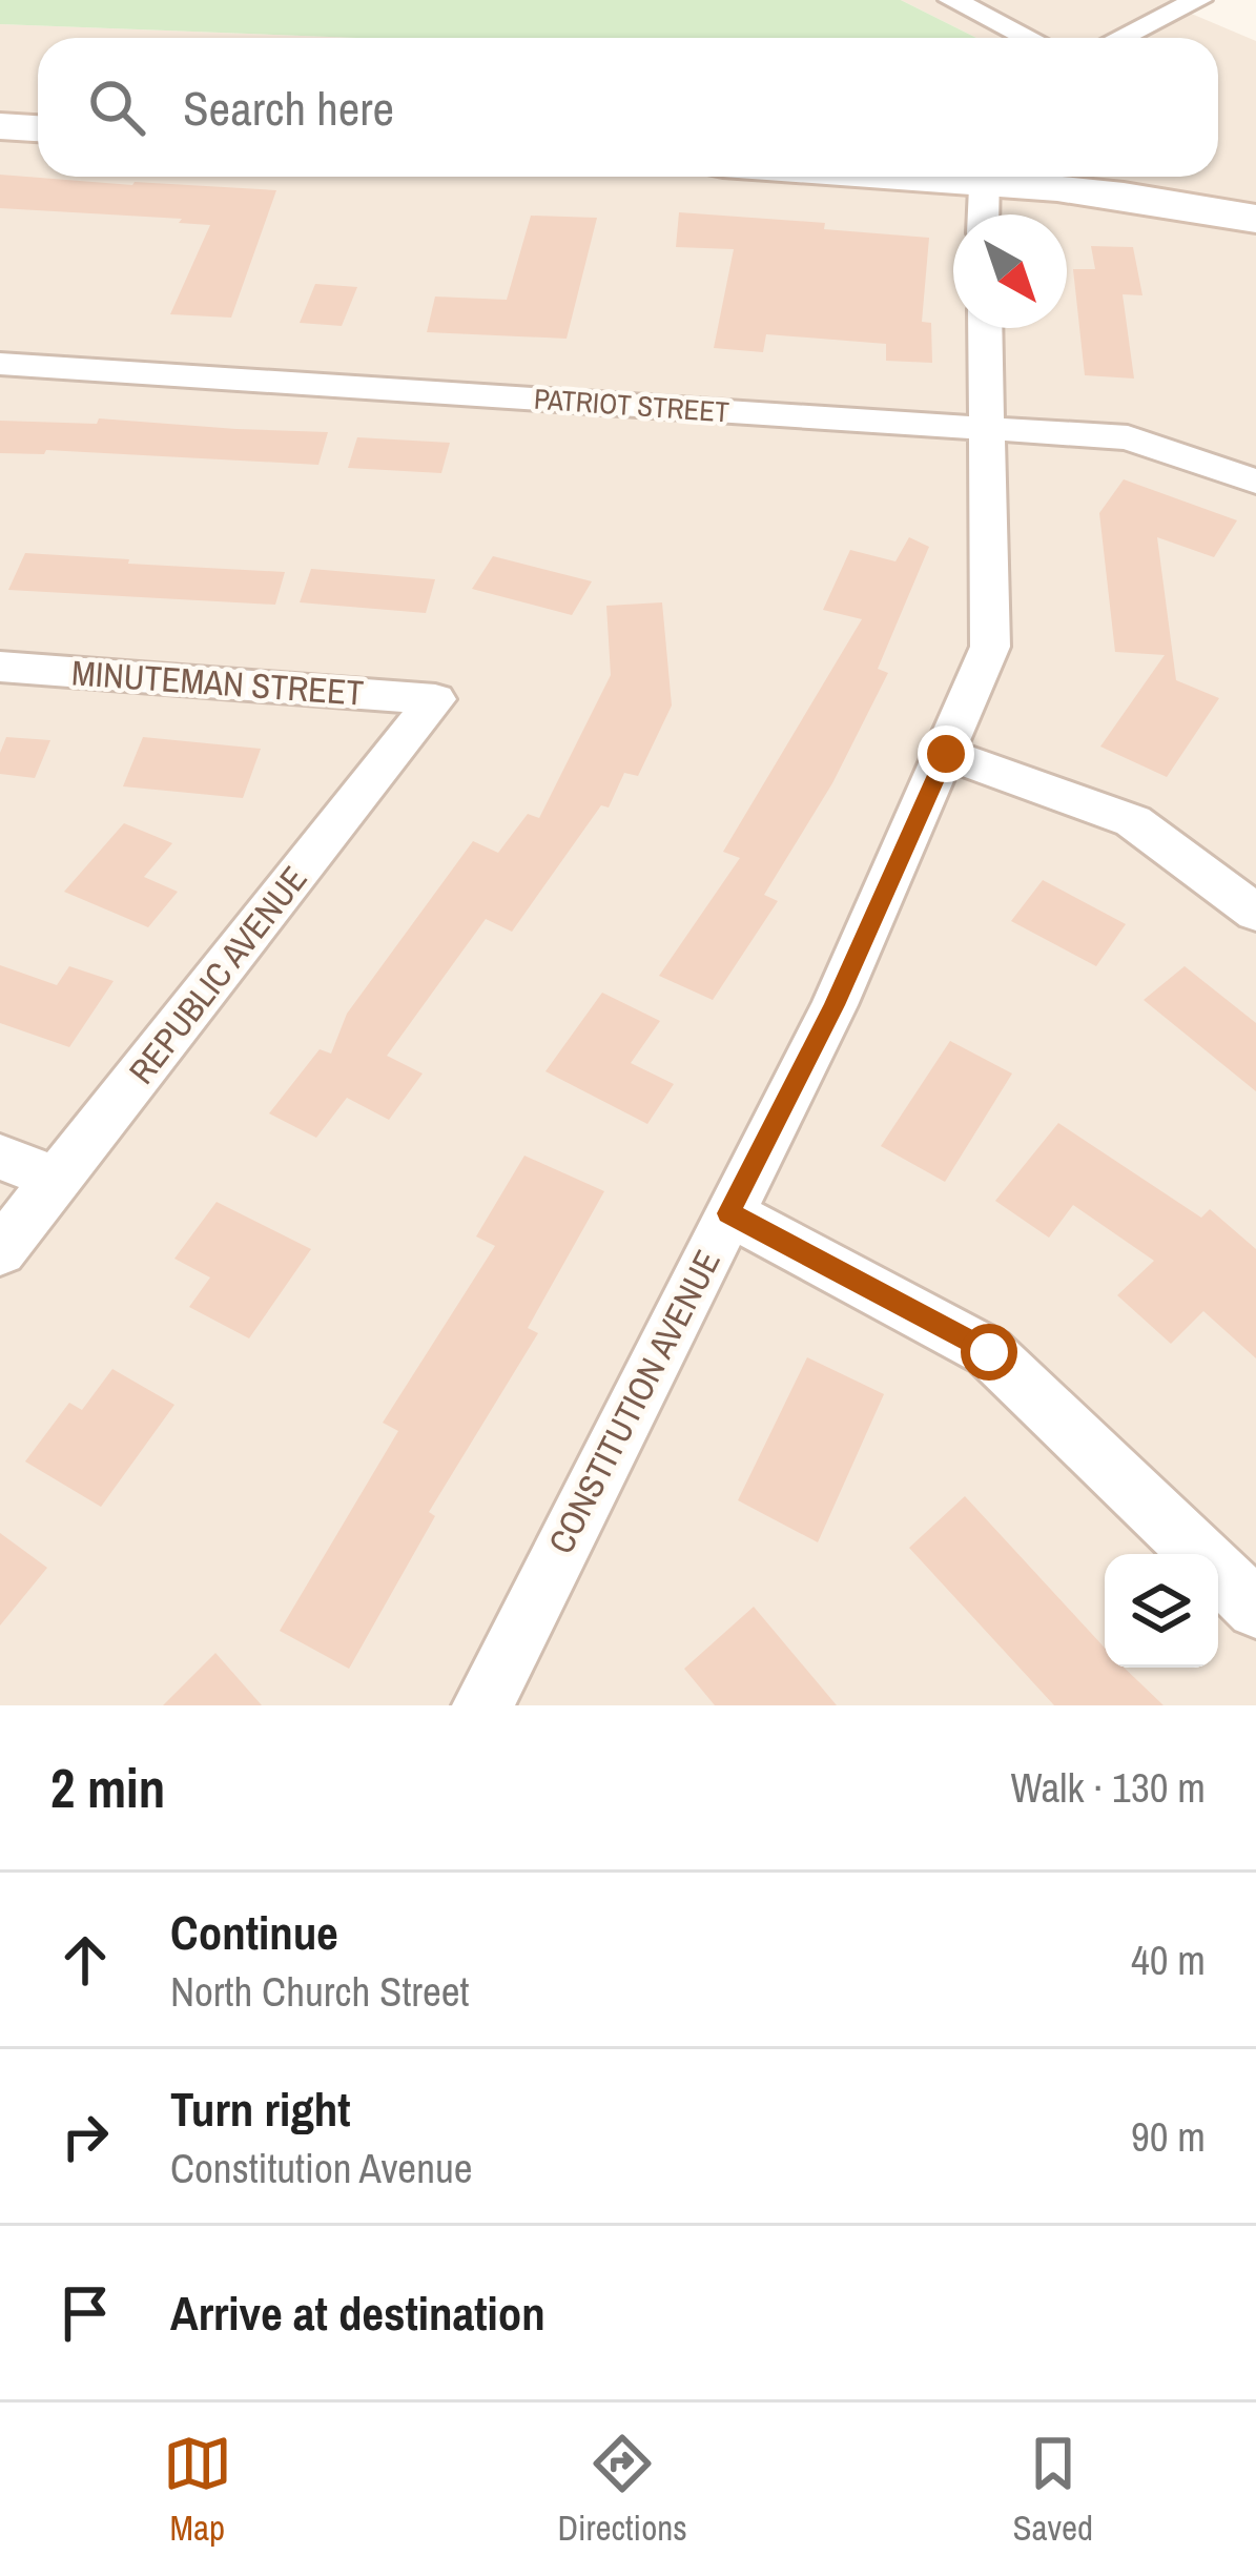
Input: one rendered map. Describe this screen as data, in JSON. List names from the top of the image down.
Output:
{
  "streets": {
    "street": [
      "PATRIOT STREET",
      "MINUTEMAN STREET",
      "REPUBLIC AVENUE",
      "CONSTITUTION AVENUE"
    ]
  },
  "crossings": [
    ["PATRIOT STREET", "CONSTITUTION AVENUE"],
    ["MINUTEMAN STREET", "REPUBLIC AVENUE"]
  ],
  "north": "bottom right",
  "page": {
    "search": "Search here",
    "heading": ["2 min", "Walk · 130 m"],
    "list": [
      ["Continue", "North Church Street", "40 m"],
      ["Turn right", "Constitution Avenue", "90 m"],
      "Arrive at destination"
    ],
    "nav": ["Map", "Directions", "Saved"]
  }
}
